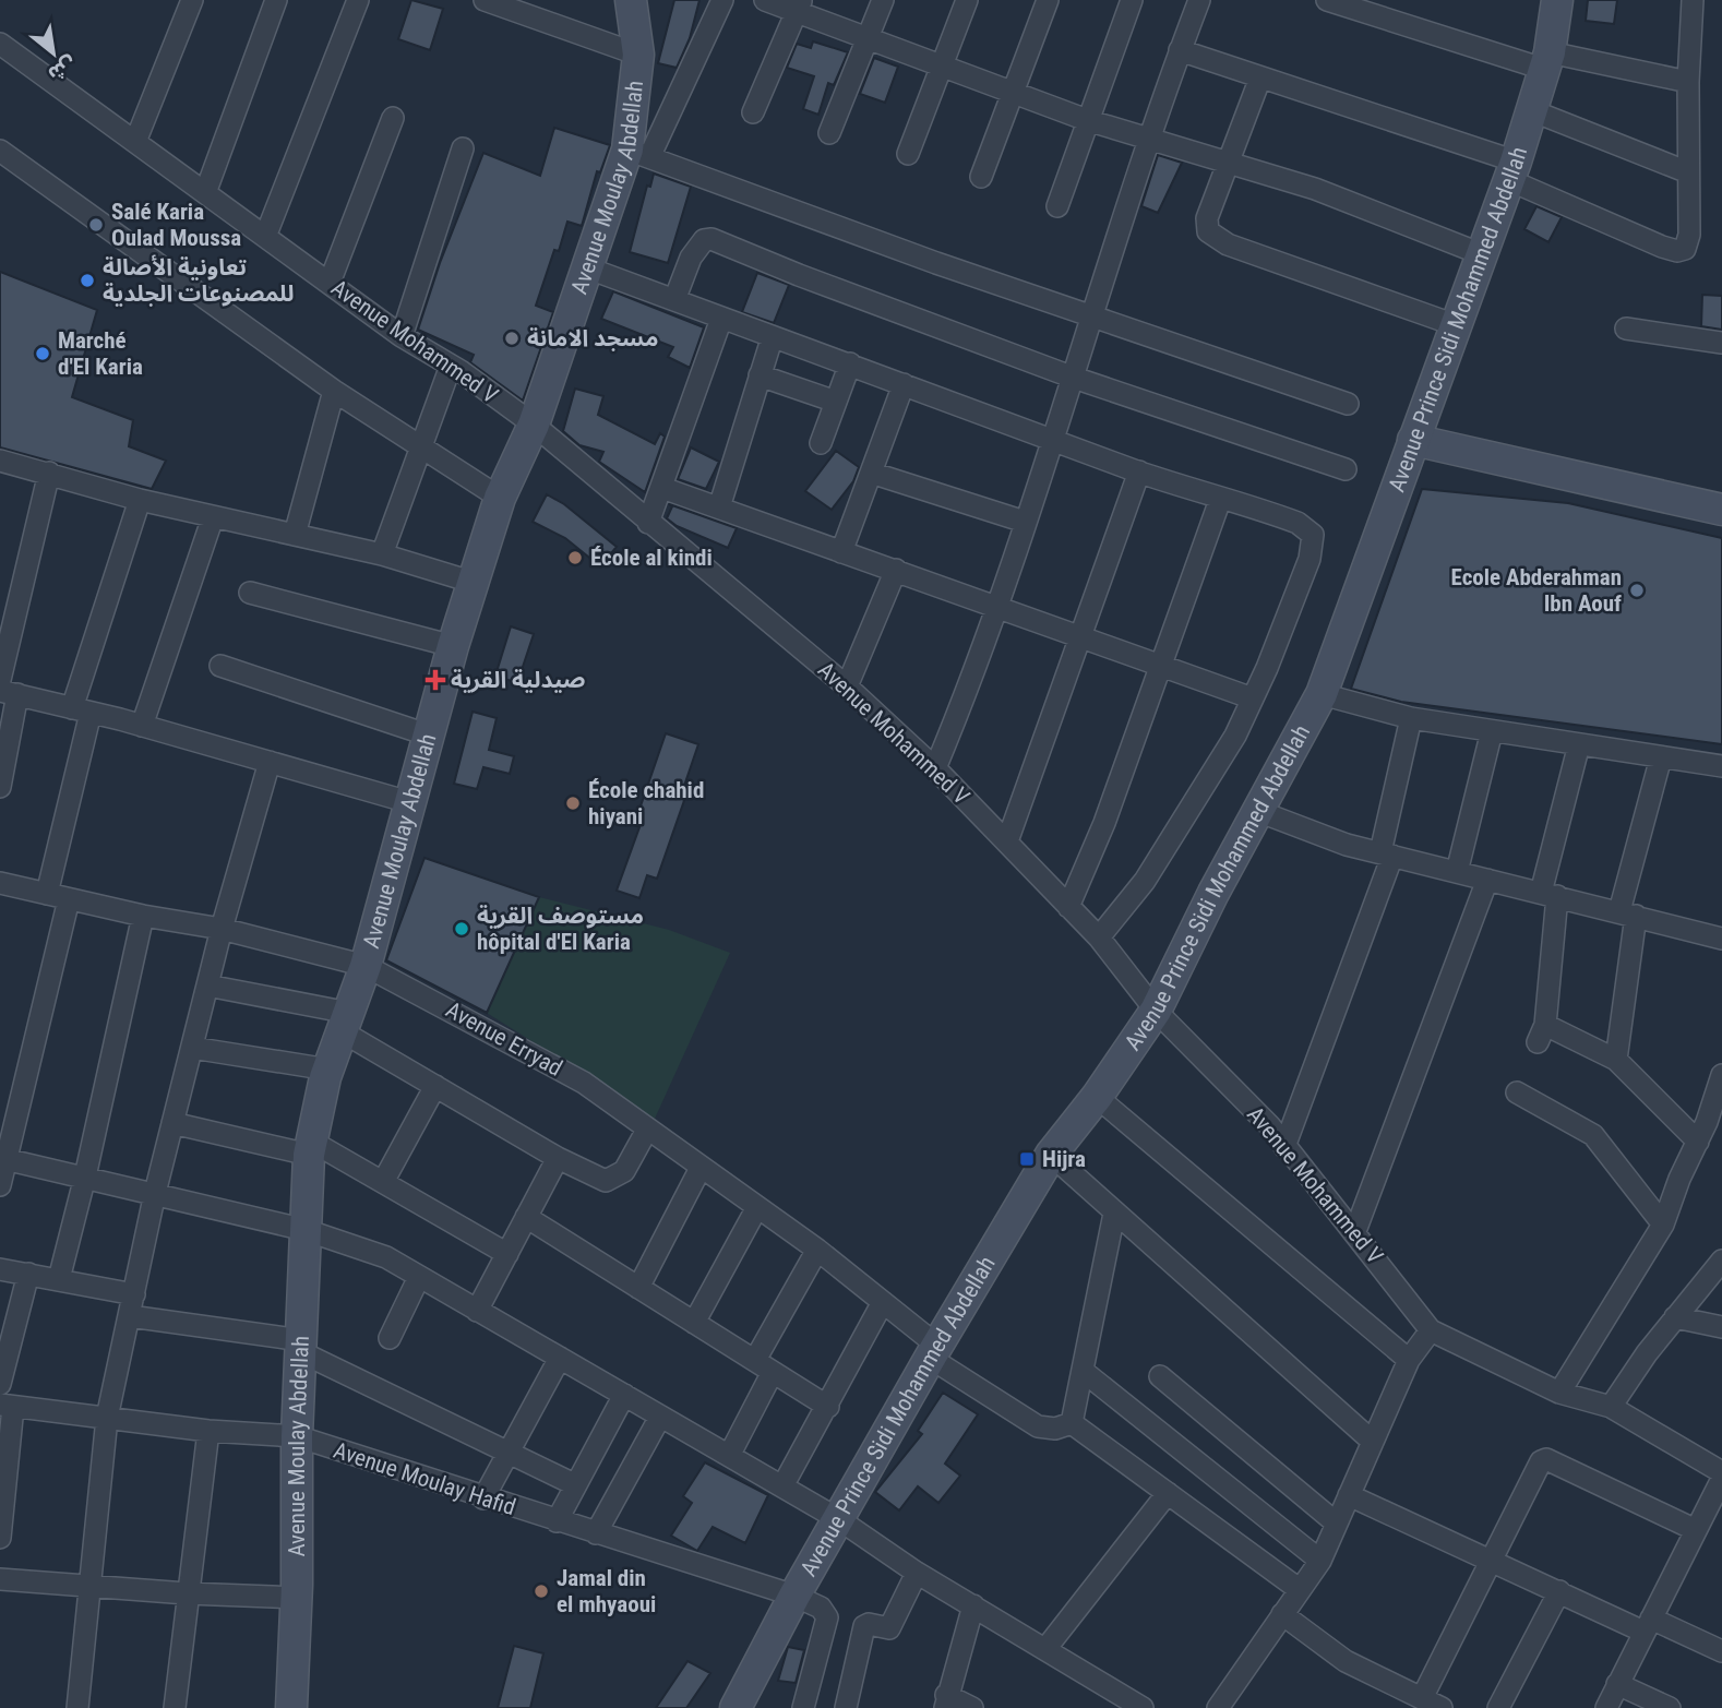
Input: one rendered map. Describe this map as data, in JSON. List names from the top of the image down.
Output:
{
  "streets": {
    "street": [
      "Avenue Moulay Abdellah",
      "Avenue Prince Sidi Mohammed Abdellah",
      "Avenue Mohammed V",
      "Avenue Erryad",
      "Avenue Moulay Hafid"
    ]
  },
  "crossings": [
    ["Avenue Moulay Abdellah", "Avenue Mohammed V"],
    ["Avenue Moulay Abdellah", "Avenue Erryad"],
    ["Avenue Moulay Abdellah", "Avenue Moulay Hafid"],
    ["Avenue Prince Sidi Mohammed Abdellah", "Avenue Mohammed V"],
    ["Avenue Prince Sidi Mohammed Abdellah", "Avenue Erryad"],
    ["Avenue Prince Sidi Mohammed Abdellah", "Avenue Moulay Hafid"]
  ],
  "places": {
    "other": [
      "Salé Karia Oulad Moussa",
      "تعاونية الأصالة للمصنوعات الجلدية",
      "مسجد الامانة",
      "Marché d'El Karia",
      "École al kindi",
      "Ecole Abderahman Ibn Aouf",
      "École chahid hiyani",
      "مستوصف القرية hôpital d'El Karia",
      "Jamal din el mhyaoui"
    ],
    "health": ["صيدلية القرية"],
    "transit": ["Hijra"]
  },
  "north": "bottom right"
}
